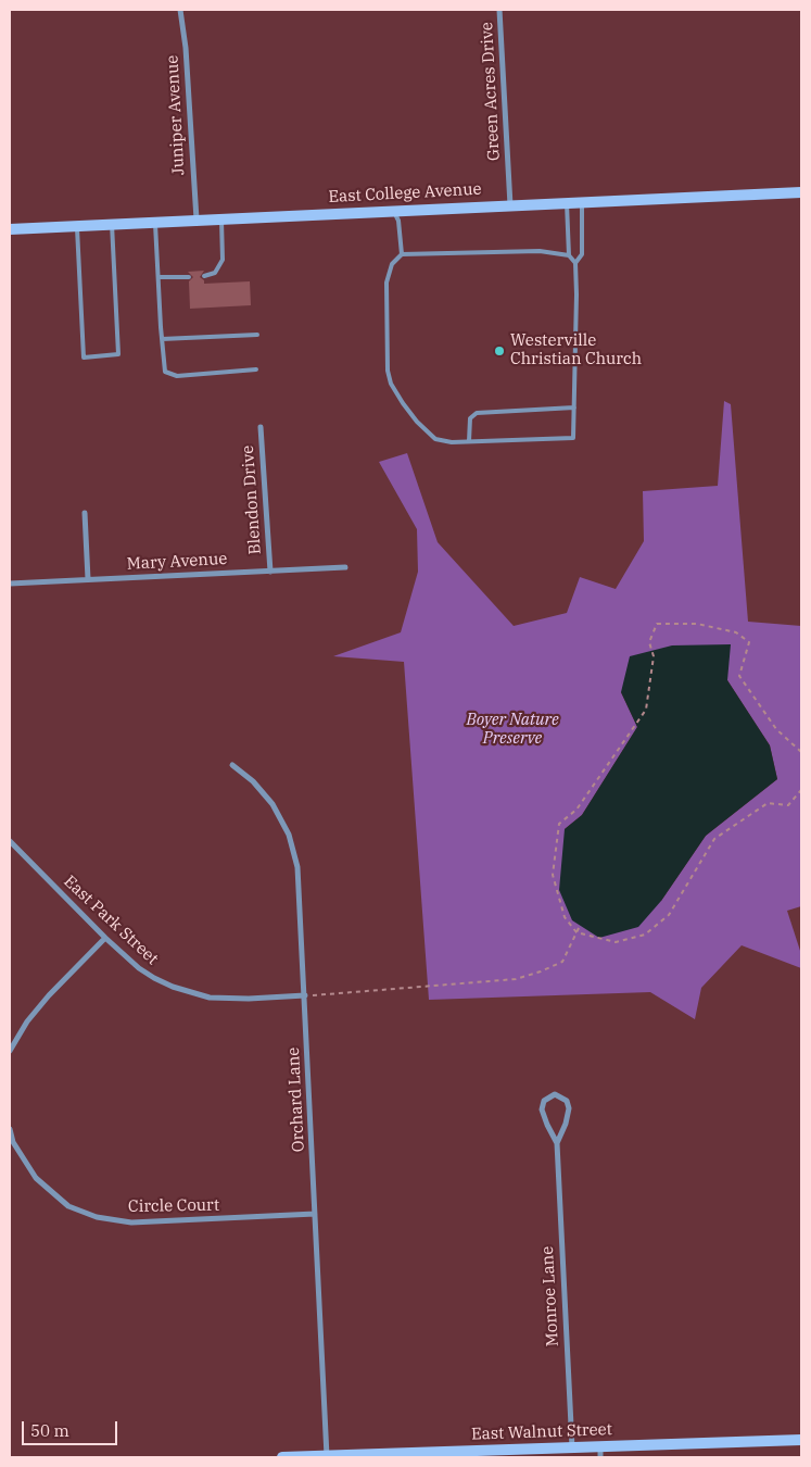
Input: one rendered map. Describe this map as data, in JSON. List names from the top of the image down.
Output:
{
  "streets": {
    "street": [
      "Green Acres Drive",
      "Juniper Avenue",
      "East College Avenue",
      "Blendon Drive",
      "Mary Avenue",
      "East Park Street",
      "Orchard Lane",
      "Circle Court",
      "Monroe Lane",
      "East Walnut Street"
    ]
  },
  "crossings": [
    ["Green Acres Drive", "East College Avenue"],
    ["Juniper Avenue", "East College Avenue"],
    ["Blendon Drive", "Mary Avenue"],
    ["East Park Street", "Orchard Lane"],
    ["Orchard Lane", "Circle Court"],
    ["Orchard Lane", "East Walnut Street"],
    ["Monroe Lane", "East Walnut Street"]
  ],
  "parks": ["Boyer Nature Preserve"],
  "places": ["Westerville Christian Church"],
  "scale_bar": "50 m"
}
